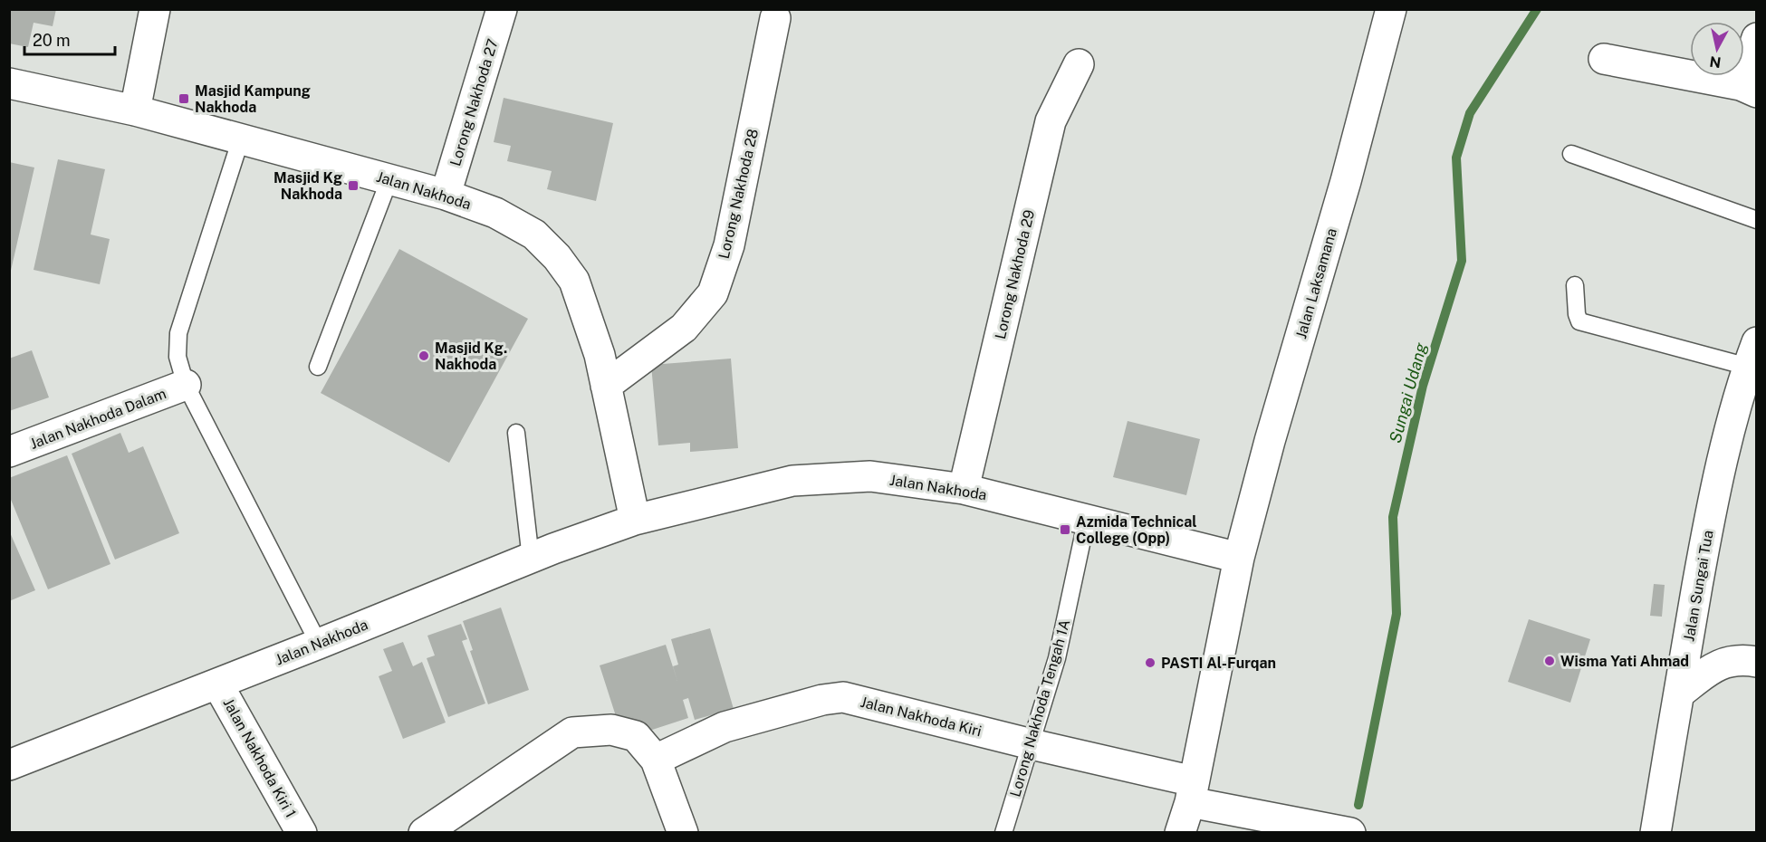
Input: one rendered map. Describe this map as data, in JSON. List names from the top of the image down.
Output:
{
  "streets": {
    "street": [
      "Lorong Nakhoda 27",
      "Jalan Nakhoda",
      "Lorong Nakhoda 28",
      "Lorong Nakhoda 29",
      "Jalan Laksamana",
      "Jalan Nakhoda Dalam",
      "Jalan Sungai Tua",
      "Jalan Nakhoda Kiri",
      "Jalan Nakhoda Kiri 1"
    ],
    "lane": ["Lorong Nakhoda Tengah 1A"]
  },
  "crossings": [
    ["Lorong Nakhoda 27", "Jalan Nakhoda"],
    ["Jalan Nakhoda", "Lorong Nakhoda 28"],
    ["Jalan Nakhoda", "Lorong Nakhoda 29"],
    ["Jalan Nakhoda", "Jalan Laksamana"],
    ["Jalan Nakhoda", "Lorong Nakhoda Tengah 1A"],
    ["Jalan Nakhoda", "Jalan Nakhoda Kiri 1"],
    ["Lorong Nakhoda Tengah 1A", "Jalan Nakhoda Kiri"]
  ],
  "water": ["Sungai Udang"],
  "places": {
    "transit": ["Masjid Kampung Nakhoda", "Masjid Kg Nakhoda", "Azmida Technical College (Opp)"],
    "other": ["Masjid Kg. Nakhoda", "Wisma Yati Ahmad", "PASTI Al-Furqan"]
  },
  "scale_bar": "20 m",
  "north": "bottom"
}
